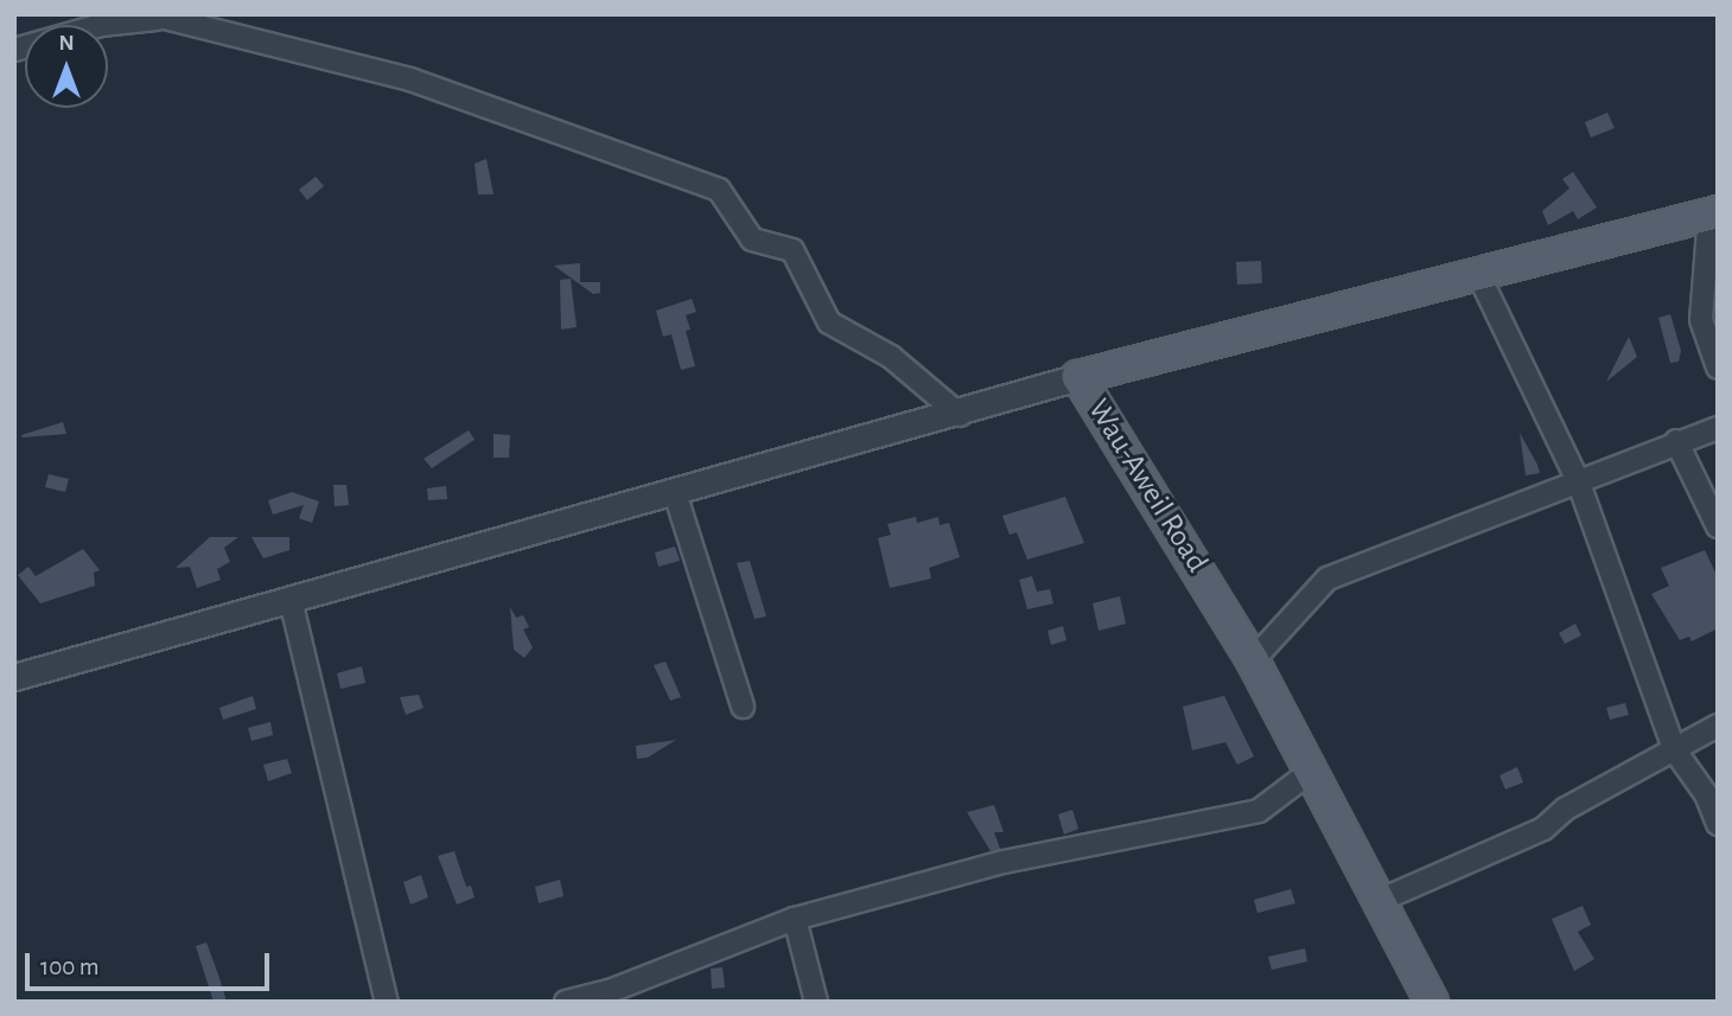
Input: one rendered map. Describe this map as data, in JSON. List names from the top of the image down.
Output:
{
  "streets": {
    "main road": ["Wau-Aweil Road"]
  },
  "scale_bar": "100 m",
  "north": "top"
}
